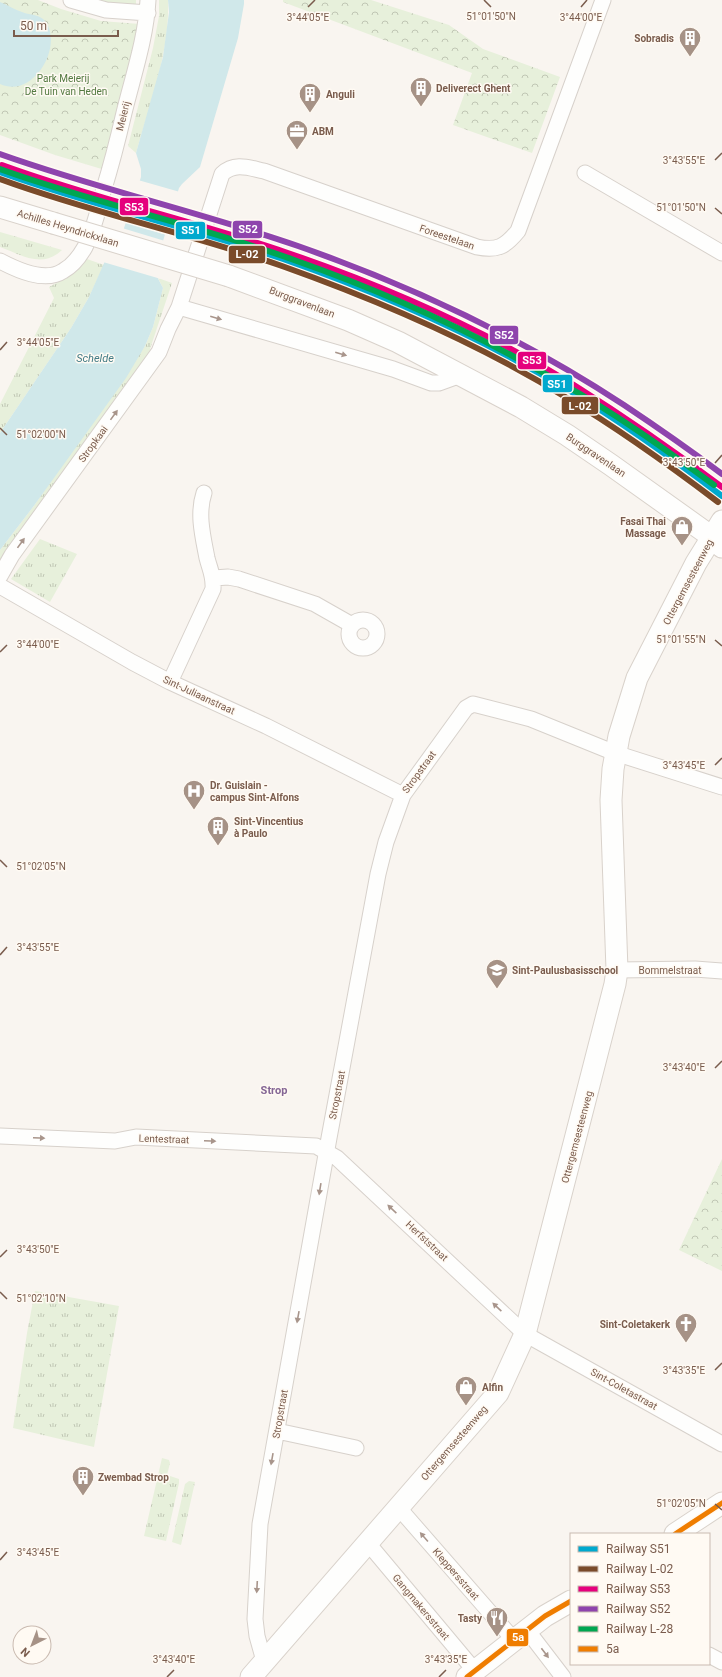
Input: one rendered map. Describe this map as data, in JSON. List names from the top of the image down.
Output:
{
  "streets": {
    "street": [
      "Meierij",
      "Achilles Heyndrickxlaan",
      "Foreestelaan",
      "Burggravenlaan",
      "Stropkaai",
      "Ottergemsesteenweg",
      "Sint-Juliaanstraat",
      "Stropstraat",
      "Bommelstraat",
      "Lentestraat",
      "Herfststraat",
      "Sint-Coletastraat",
      "Kleppersstraat",
      "Gangmakersstraat"
    ]
  },
  "crossings": [
    ["Achilles Heyndrickxlaan", "Burggravenlaan"],
    ["Foreestelaan", "Stropkaai"],
    ["Burggravenlaan", "Ottergemsesteenweg"],
    ["Ottergemsesteenweg", "Stropstraat"],
    ["Ottergemsesteenweg", "Bommelstraat"],
    ["Ottergemsesteenweg", "Herfststraat"],
    ["Ottergemsesteenweg", "Sint-Coletastraat"],
    ["Ottergemsesteenweg", "Kleppersstraat"],
    ["Ottergemsesteenweg", "Gangmakersstraat"],
    ["Sint-Juliaanstraat", "Stropstraat"],
    ["Stropstraat", "Lentestraat"],
    ["Stropstraat", "Herfststraat"],
    ["Lentestraat", "Herfststraat"],
    ["Herfststraat", "Sint-Coletastraat"]
  ],
  "one_way": [
    "Stropkaai",
    "Stropstraat",
    "Lentestraat",
    "Herfststraat"
  ],
  "districts": ["Strop"],
  "water": ["Schelde"],
  "parks": ["Park Meierij", "De Tuin van Heden"],
  "places": {
    "building": [
      "Sobradis",
      "Deliverect Ghent",
      "Anguli",
      "Sint-Vincentius à Paulo",
      "Zwembad Strop"
    ],
    "office": ["ABM"],
    "shop": ["Fasai Thai Massage", "Alfin"],
    "hospital": ["Dr. Guislain - campus Sint-Alfons"],
    "school or university": ["Sint-Paulusbasisschool"],
    "church": ["Sint-Coletakerk"],
    "restaurant": ["Tasty"]
  },
  "lines": [
    "rail line S52",
    "rail line S53",
    "rail line L-28",
    "rail line S51",
    "rail line L-02",
    "transit line 5a"
  ],
  "legend": [
    "Railway S51",
    "Railway L-02",
    "Railway S53",
    "Railway S52",
    "Railway L-28",
    "5a"
  ],
  "scale_bar": "50 m",
  "north": "bottom left",
  "coordinates": [
    "51°01'50\"N",
    "3°44'05\"E",
    "3°44'00\"E",
    "3°43'55\"E",
    "51°02'00\"N",
    "3°43'50\"E",
    "51°01'55\"N",
    "3°43'45\"E",
    "51°02'05\"N",
    "3°43'40\"E",
    "51°02'10\"N",
    "3°43'35\"E"
  ]
}
